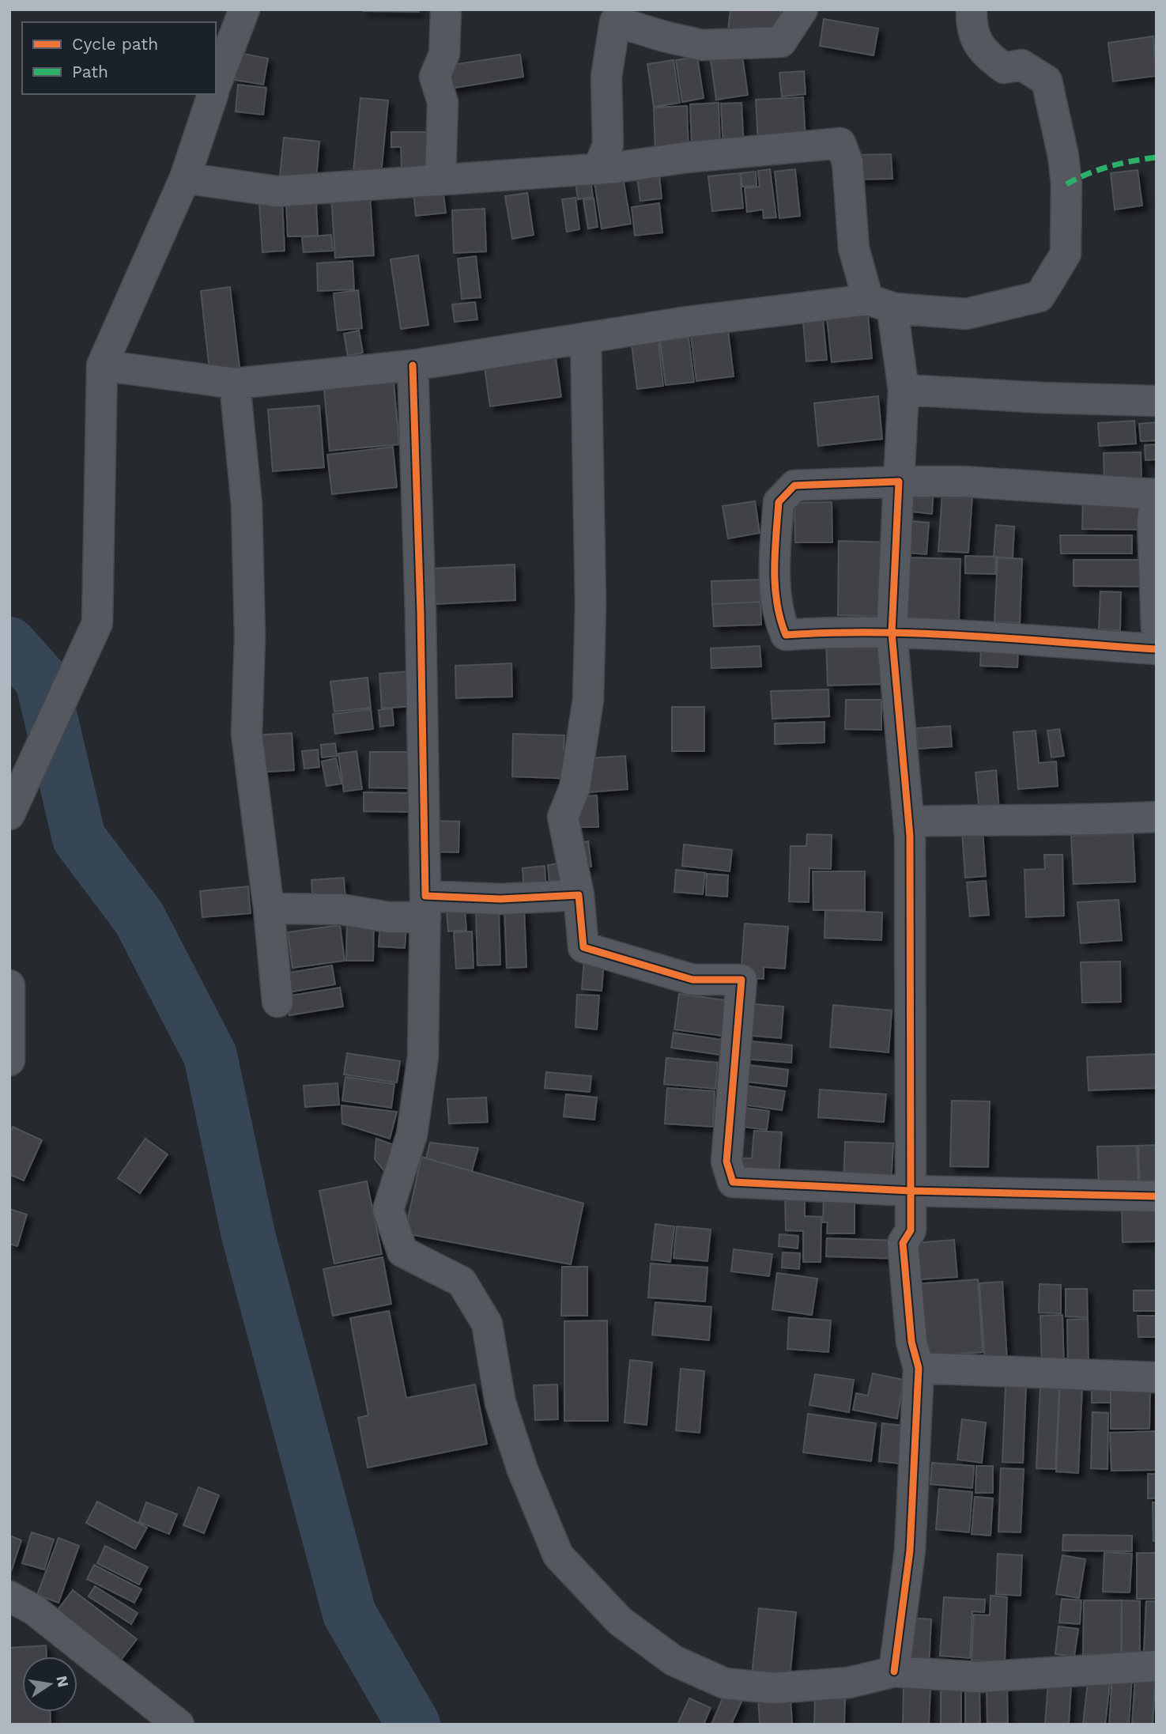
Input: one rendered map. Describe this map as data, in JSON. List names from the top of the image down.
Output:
{
  "legend": ["Cycle path", "Path"],
  "north": "right"
}
